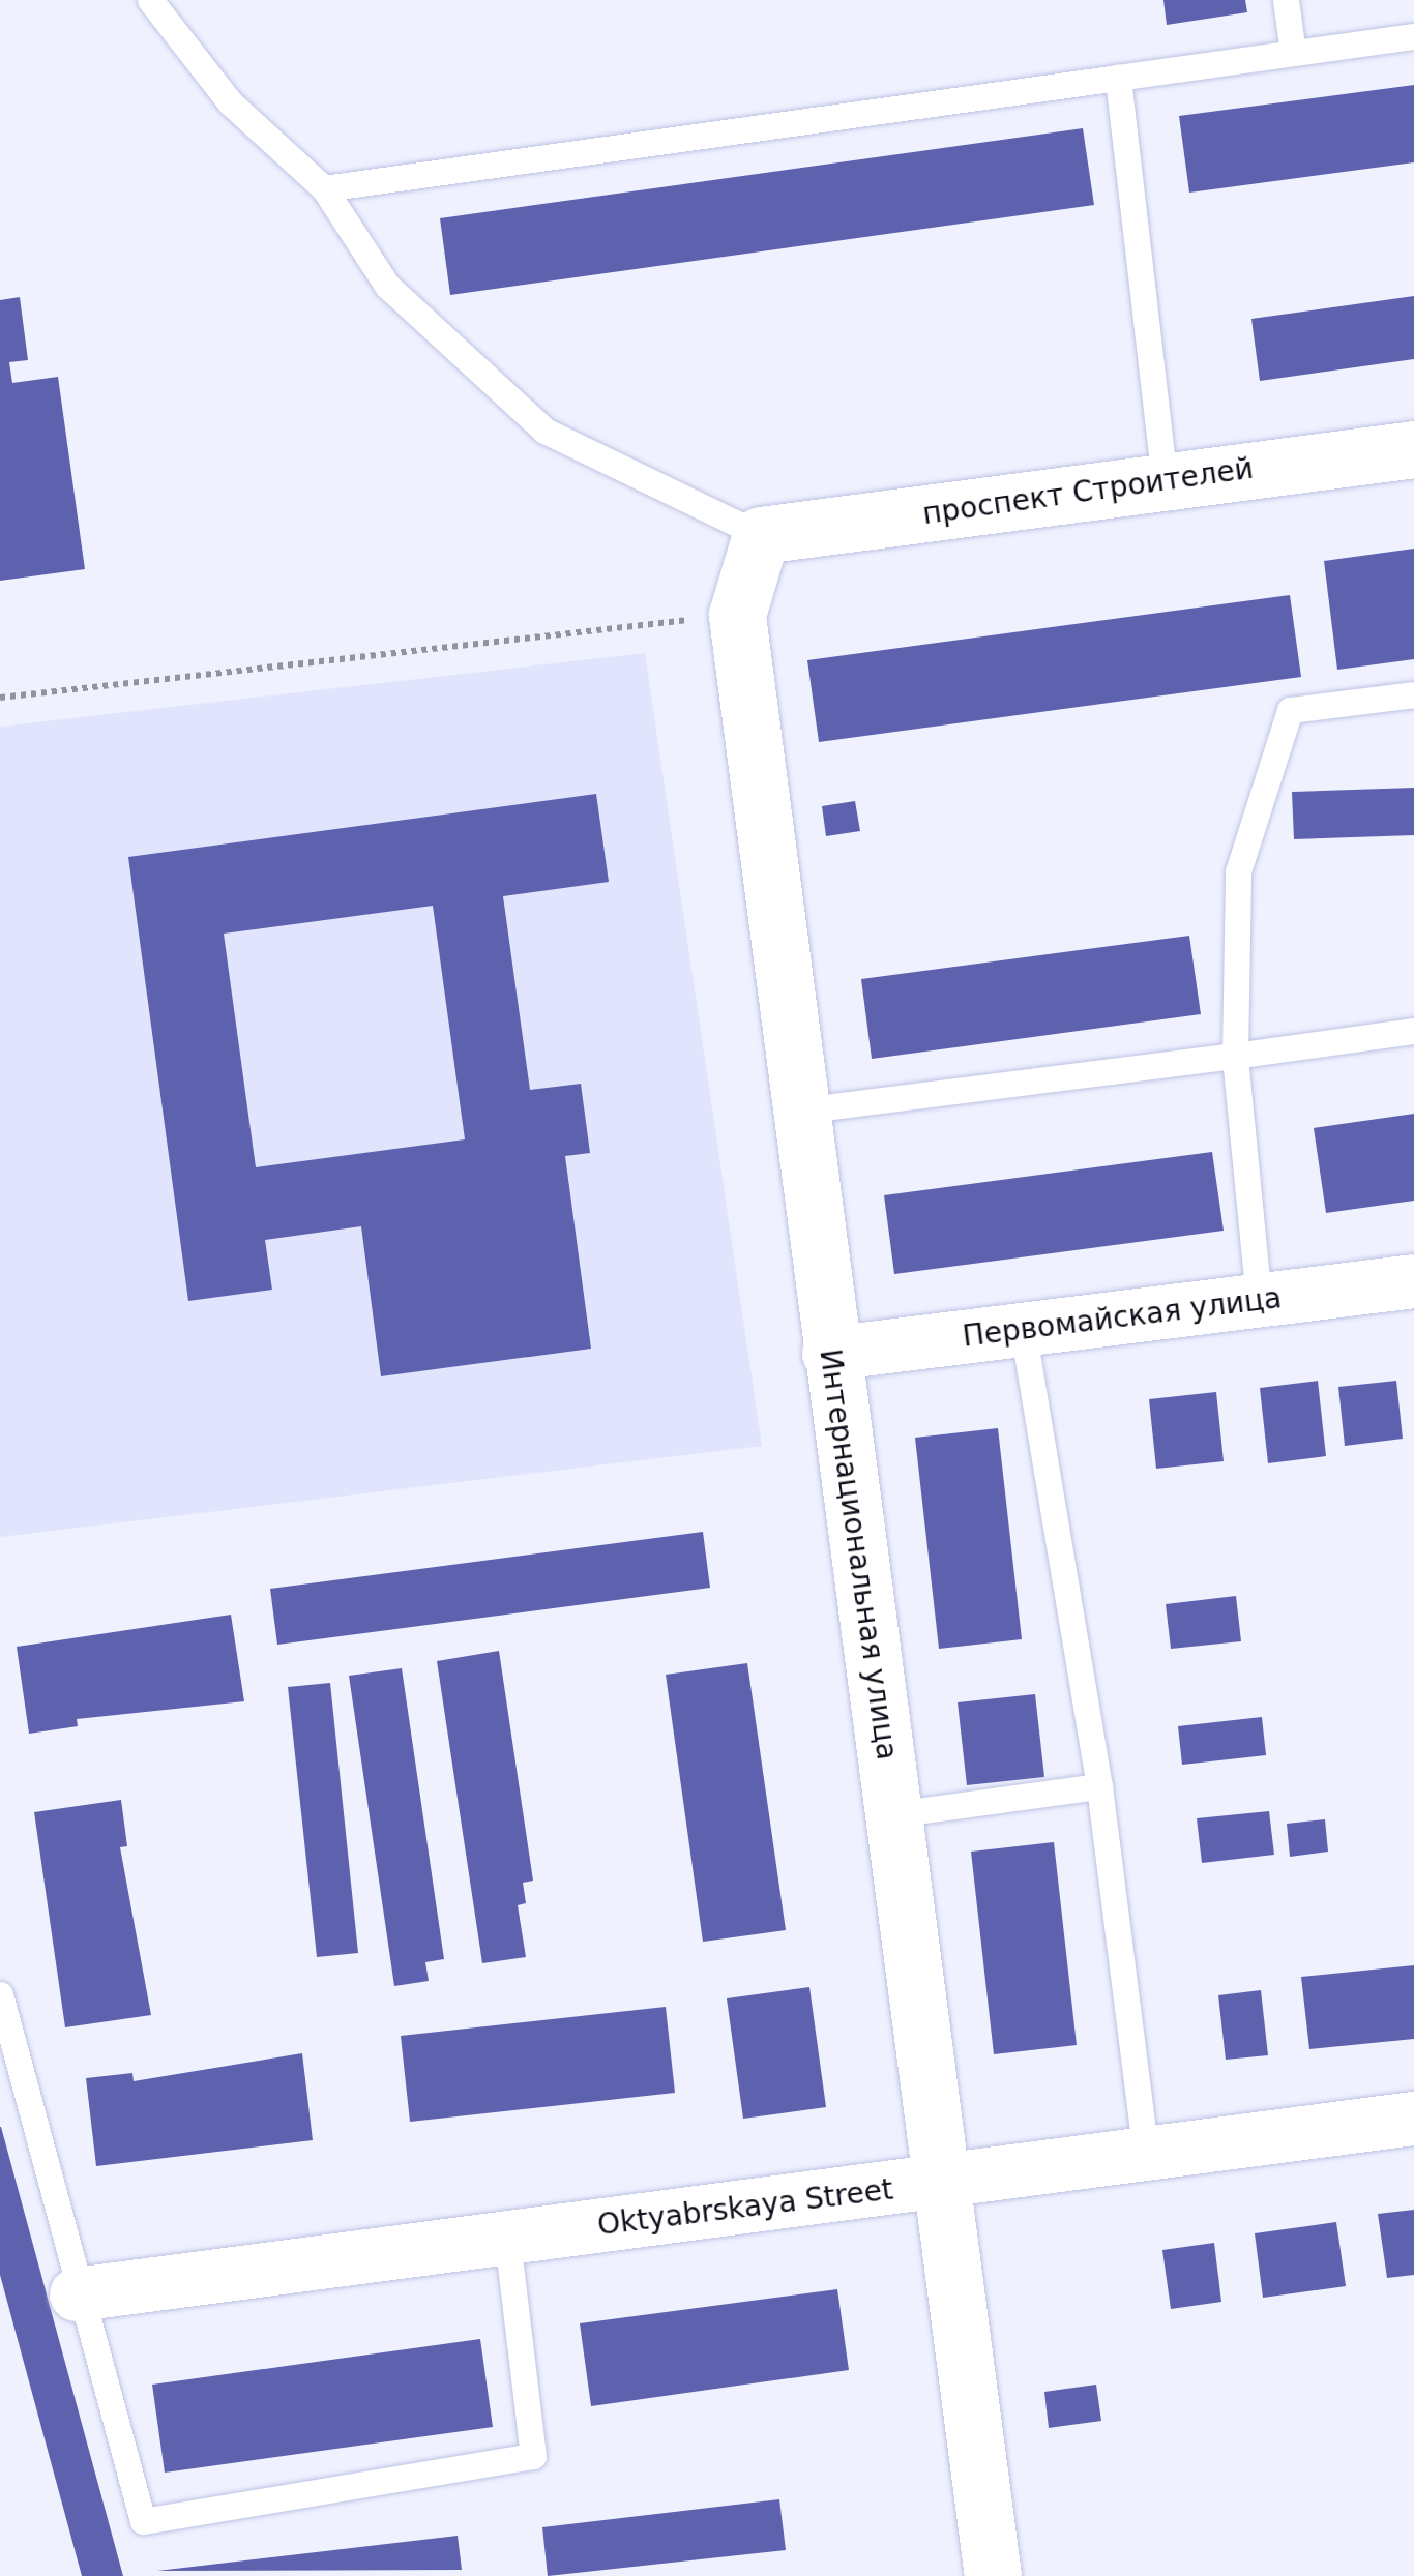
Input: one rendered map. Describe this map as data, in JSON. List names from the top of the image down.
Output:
{
  "streets": {
    "street": [
      "проспект Строителей",
      "Первомайская улица",
      "Интернациональная улица",
      "Oktyabrskaya Street"
    ]
  },
  "crossings": [
    ["проспект Строителей", "Интернациональная улица"],
    ["Первомайская улица", "Интернациональная улица"],
    ["Интернациональная улица", "Oktyabrskaya Street"]
  ]
}
